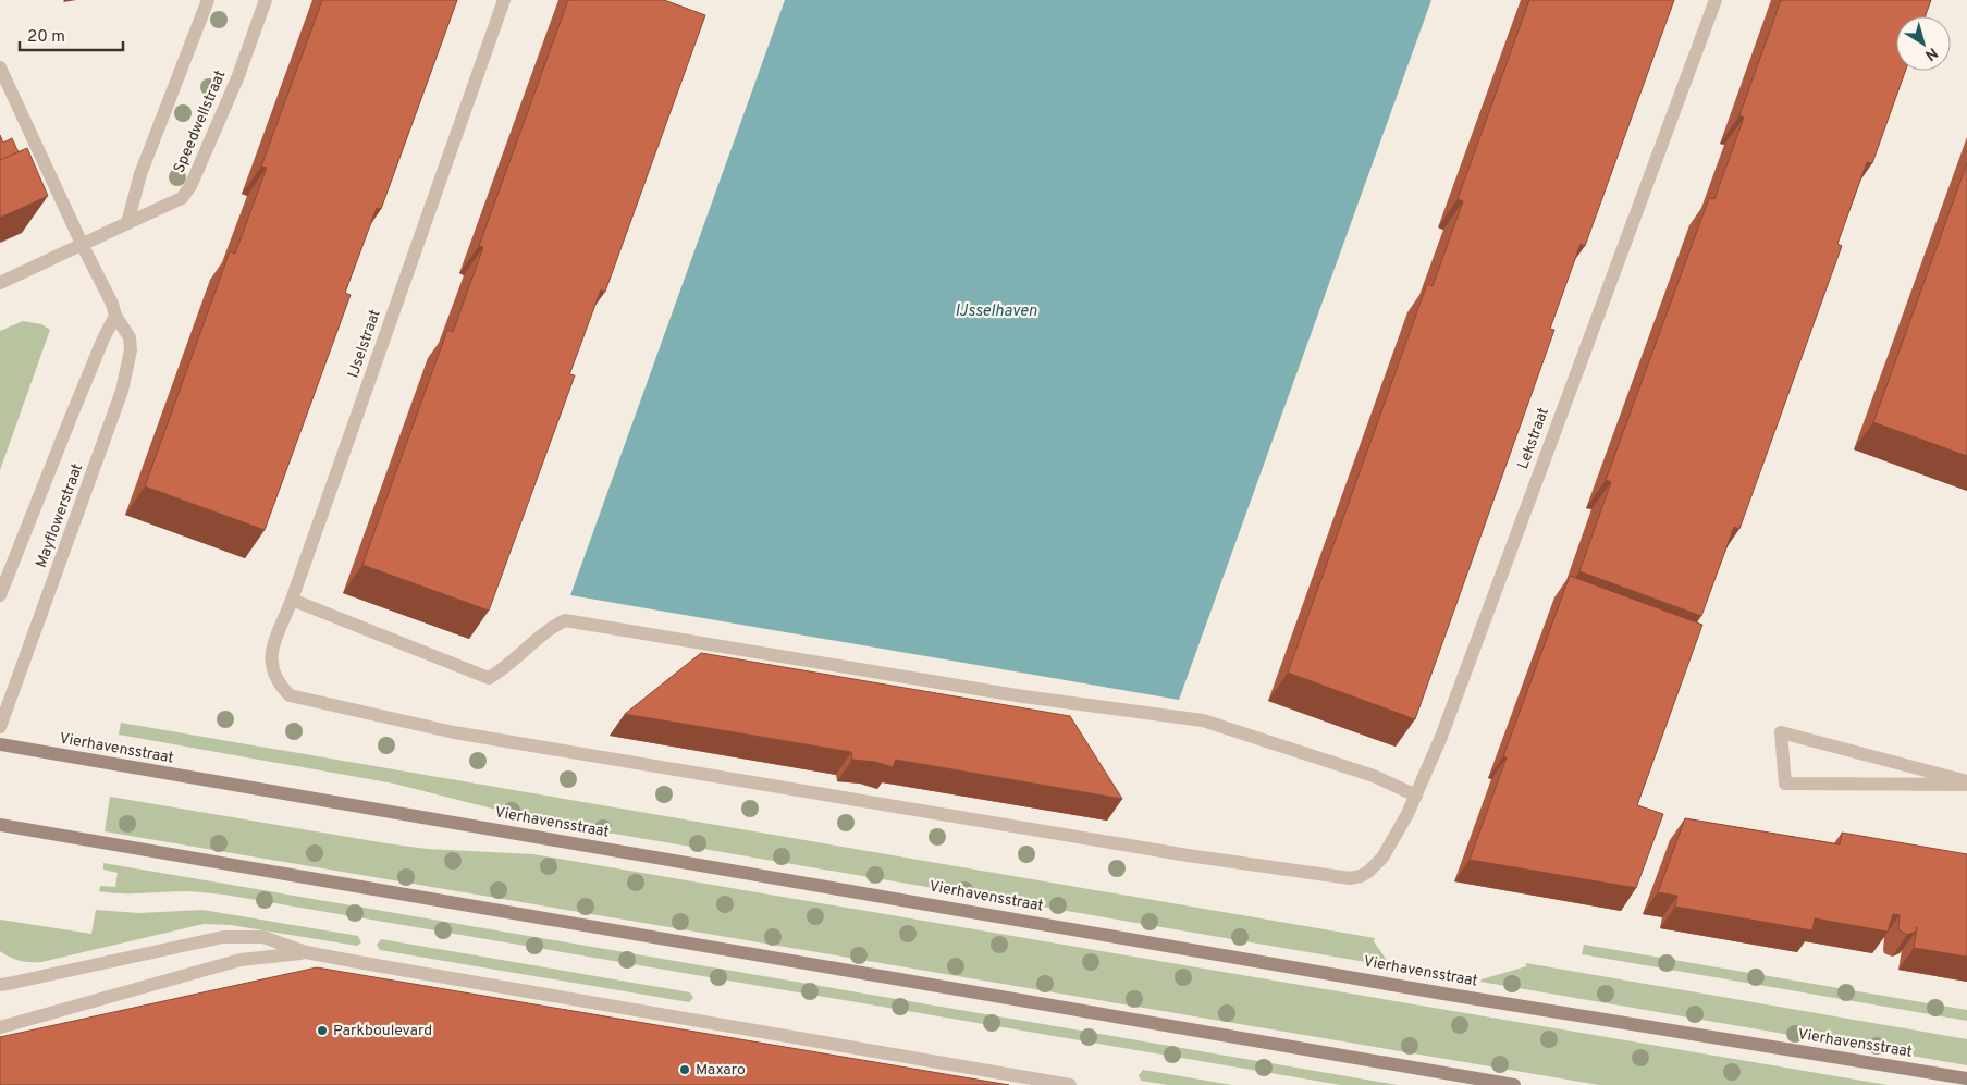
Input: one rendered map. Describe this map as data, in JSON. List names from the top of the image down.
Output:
{
  "streets": {
    "main road": ["Vierhavensstraat"],
    "street": [
      "Speedwellstraat",
      "IJselstraat",
      "Lekstraat",
      "Mayflowerstraat"
    ]
  },
  "crossings": [
    ["Speedwellstraat", "Mayflowerstraat"],
    ["IJselstraat", "Lekstraat"]
  ],
  "water": ["IJsselhaven"],
  "places": ["Parkboulevard", "Maxaro"],
  "scale_bar": "20 m",
  "north": "bottom right"
}
